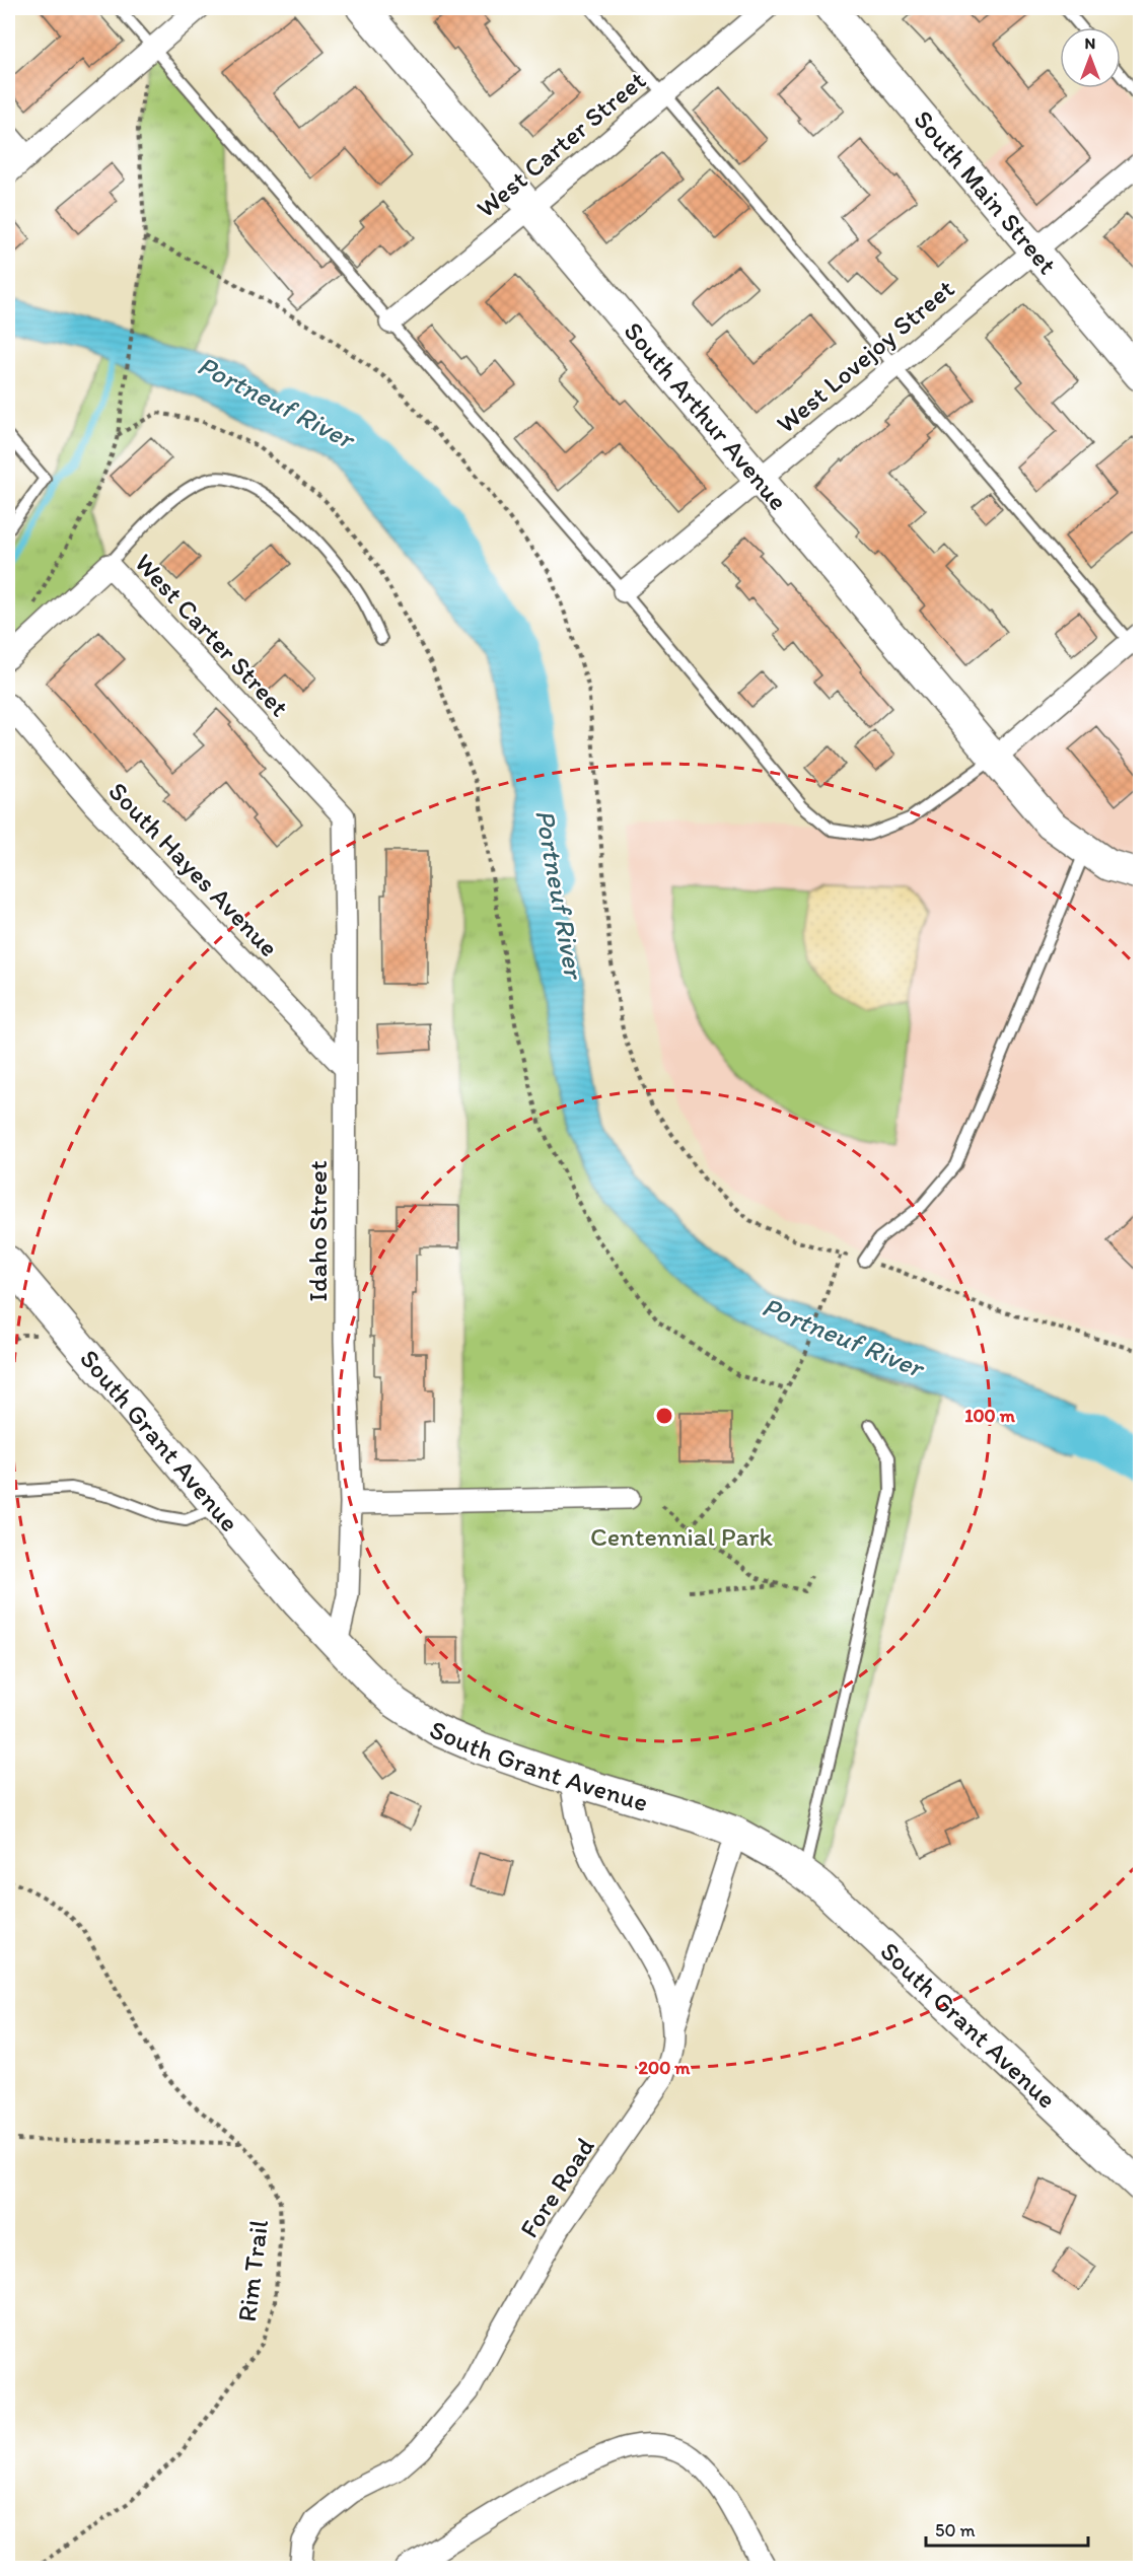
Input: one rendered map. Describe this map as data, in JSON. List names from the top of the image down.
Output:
{
  "streets": {
    "main road": ["South Main Street", "South Arthur Avenue", "South Grant Avenue"],
    "street": [
      "West Carter Street",
      "West Lovejoy Street",
      "South Hayes Avenue",
      "Idaho Street",
      "Fore Road"
    ],
    "path": ["Rim Trail"]
  },
  "crossings": [
    ["West Carter Street", "South Arthur Avenue"],
    ["West Carter Street", "Idaho Street"],
    ["South Main Street", "West Lovejoy Street"],
    ["West Lovejoy Street", "South Arthur Avenue"],
    ["South Hayes Avenue", "Idaho Street"],
    ["Idaho Street", "South Grant Avenue"],
    ["South Grant Avenue", "Fore Road"]
  ],
  "water": ["Portneuf River"],
  "parks": ["Centennial Park"],
  "scale_bar": "50 m",
  "north": "top",
  "rings": ["100 m", "200 m"]
}
